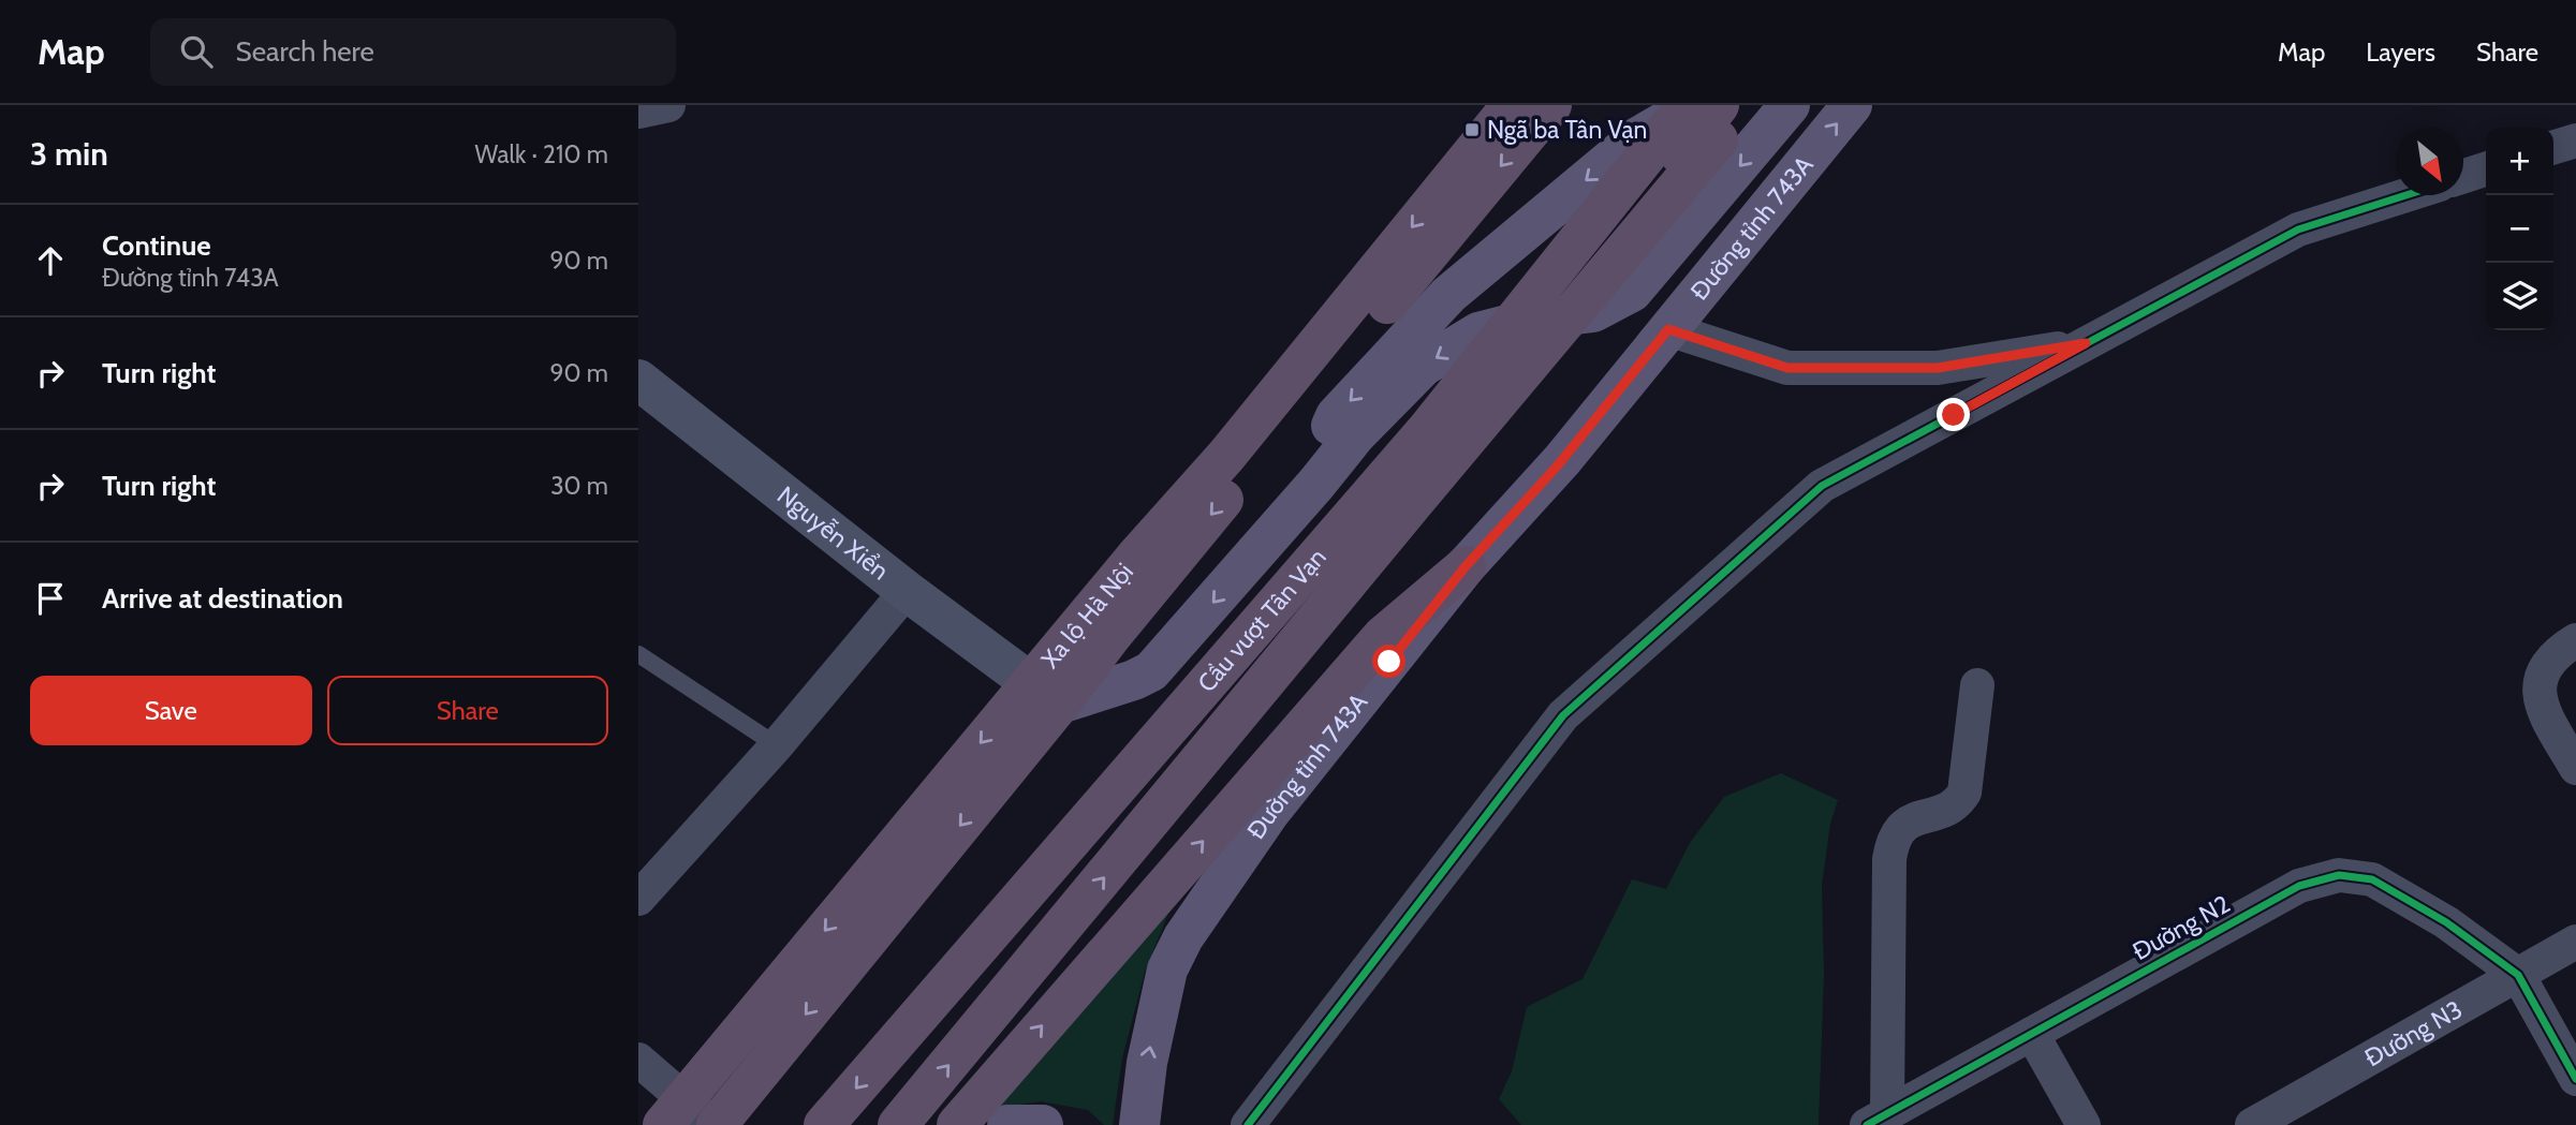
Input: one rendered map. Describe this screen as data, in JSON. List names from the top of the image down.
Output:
{
  "streets": {
    "highway": ["Xa lộ Hà Nội", "Cầu vượt Tân Vạn"],
    "main road": ["Đường tỉnh 743A", "Nguyễn Xiển"],
    "street": ["Đường N2", "Đường N3"]
  },
  "crossings": [
    ["Đường tỉnh 743A", "Nguyễn Xiển"],
    ["Đường tỉnh 743A", "Xa lộ Hà Nội"],
    ["Nguyễn Xiển", "Xa lộ Hà Nội"],
    ["Đường N2", "Đường N3"]
  ],
  "places": {
    "transit": ["Ngã ba Tân Vạn"]
  },
  "north": "bottom right",
  "page": {
    "header": "Map",
    "search": "Search here",
    "nav": ["Map", "Layers", "Share"],
    "heading": ["3 min", "Walk · 210 m"],
    "map_buttons": ["+", "−"],
    "list": [
      ["Continue", "Đường tỉnh 743A", "90 m"],
      ["Turn right", "90 m"],
      ["Turn right", "30 m"],
      "Arrive at destination"
    ],
    "buttons": ["Save", "Share"]
  }
}
